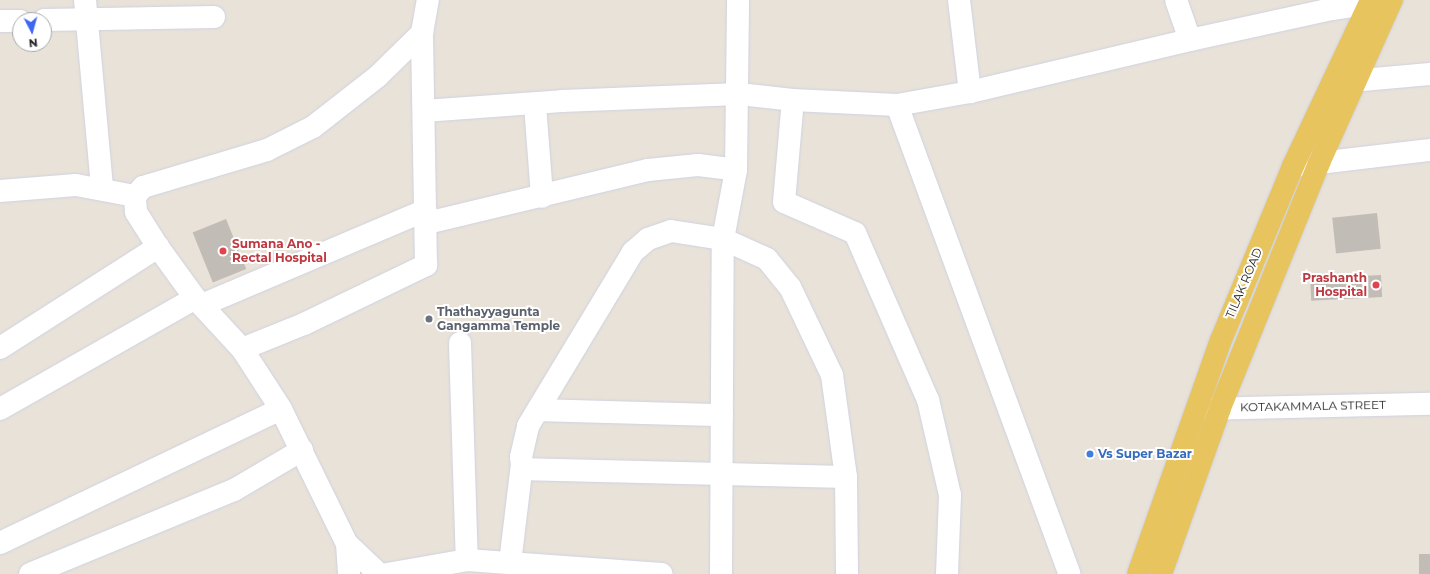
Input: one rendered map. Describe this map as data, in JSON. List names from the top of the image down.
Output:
{
  "streets": {
    "main road": ["TILAK ROAD"],
    "street": ["KOTAKAMMALA STREET"]
  },
  "crossings": [
    ["TILAK ROAD", "KOTAKAMMALA STREET"]
  ],
  "places": [
    "Sumana Ano - Rectal Hospital",
    "Prashanth Hospital",
    "Thathayyagunta Gangamma Temple",
    "Vs Super Bazar"
  ],
  "north": "bottom"
}
